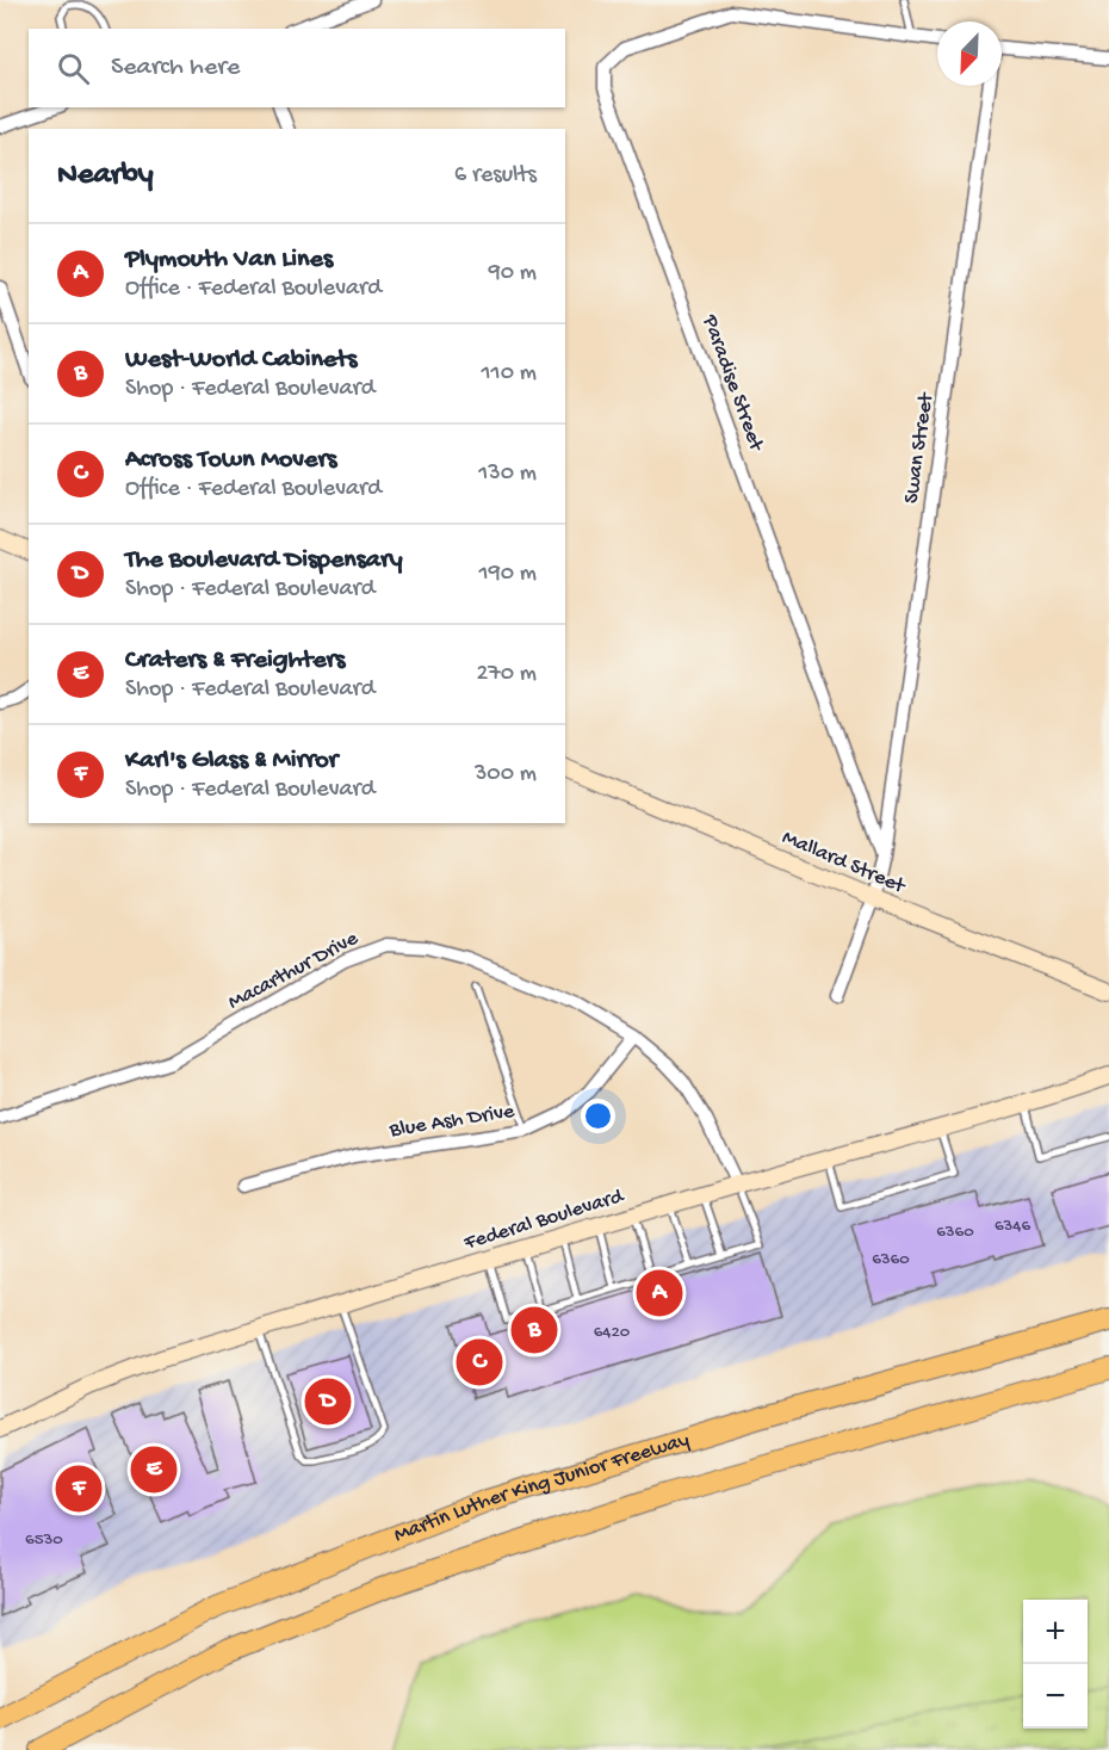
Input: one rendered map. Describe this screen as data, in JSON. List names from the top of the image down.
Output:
{
  "streets": {
    "highway": ["Martin Luther King Junior Freeway"],
    "main road": ["Mallard Street", "Federal Boulevard"],
    "street": [
      "Paradise Street",
      "Swan Street",
      "Macarthur Drive",
      "Blue Ash Drive"
    ]
  },
  "crossings": [
    ["Paradise Street", "Swan Street"],
    ["Swan Street", "Mallard Street"],
    ["Macarthur Drive", "Blue Ash Drive"],
    ["Macarthur Drive", "Federal Boulevard"]
  ],
  "house_numbers": [
    "6346",
    "6360",
    "6360",
    "6420",
    "6530"
  ],
  "north": "bottom left",
  "page": {
    "search": "Search here",
    "heading": ["Nearby", "6 results"],
    "list": [
      {
        "mark": "A",
        "name": "Plymouth Van Lines",
        "note": "Office · Federal Boulevard",
        "value": "90 m"
      },
      {
        "mark": "B",
        "name": "West-World Cabinets",
        "note": "Shop · Federal Boulevard",
        "value": "110 m"
      },
      {
        "mark": "C",
        "name": "Across Town Movers",
        "note": "Office · Federal Boulevard",
        "value": "130 m"
      },
      {
        "mark": "D",
        "name": "The Boulevard Dispensary",
        "note": "Shop · Federal Boulevard",
        "value": "190 m"
      },
      {
        "mark": "E",
        "name": "Craters & Freighters",
        "note": "Shop · Federal Boulevard",
        "value": "270 m"
      },
      {
        "mark": "F",
        "name": "Karl's Glass & Mirror",
        "note": "Shop · Federal Boulevard",
        "value": "300 m"
      }
    ],
    "pins": [
      "A",
      "B",
      "C",
      "D",
      "E",
      "F"
    ],
    "map_buttons": ["+", "−"]
  }
}
